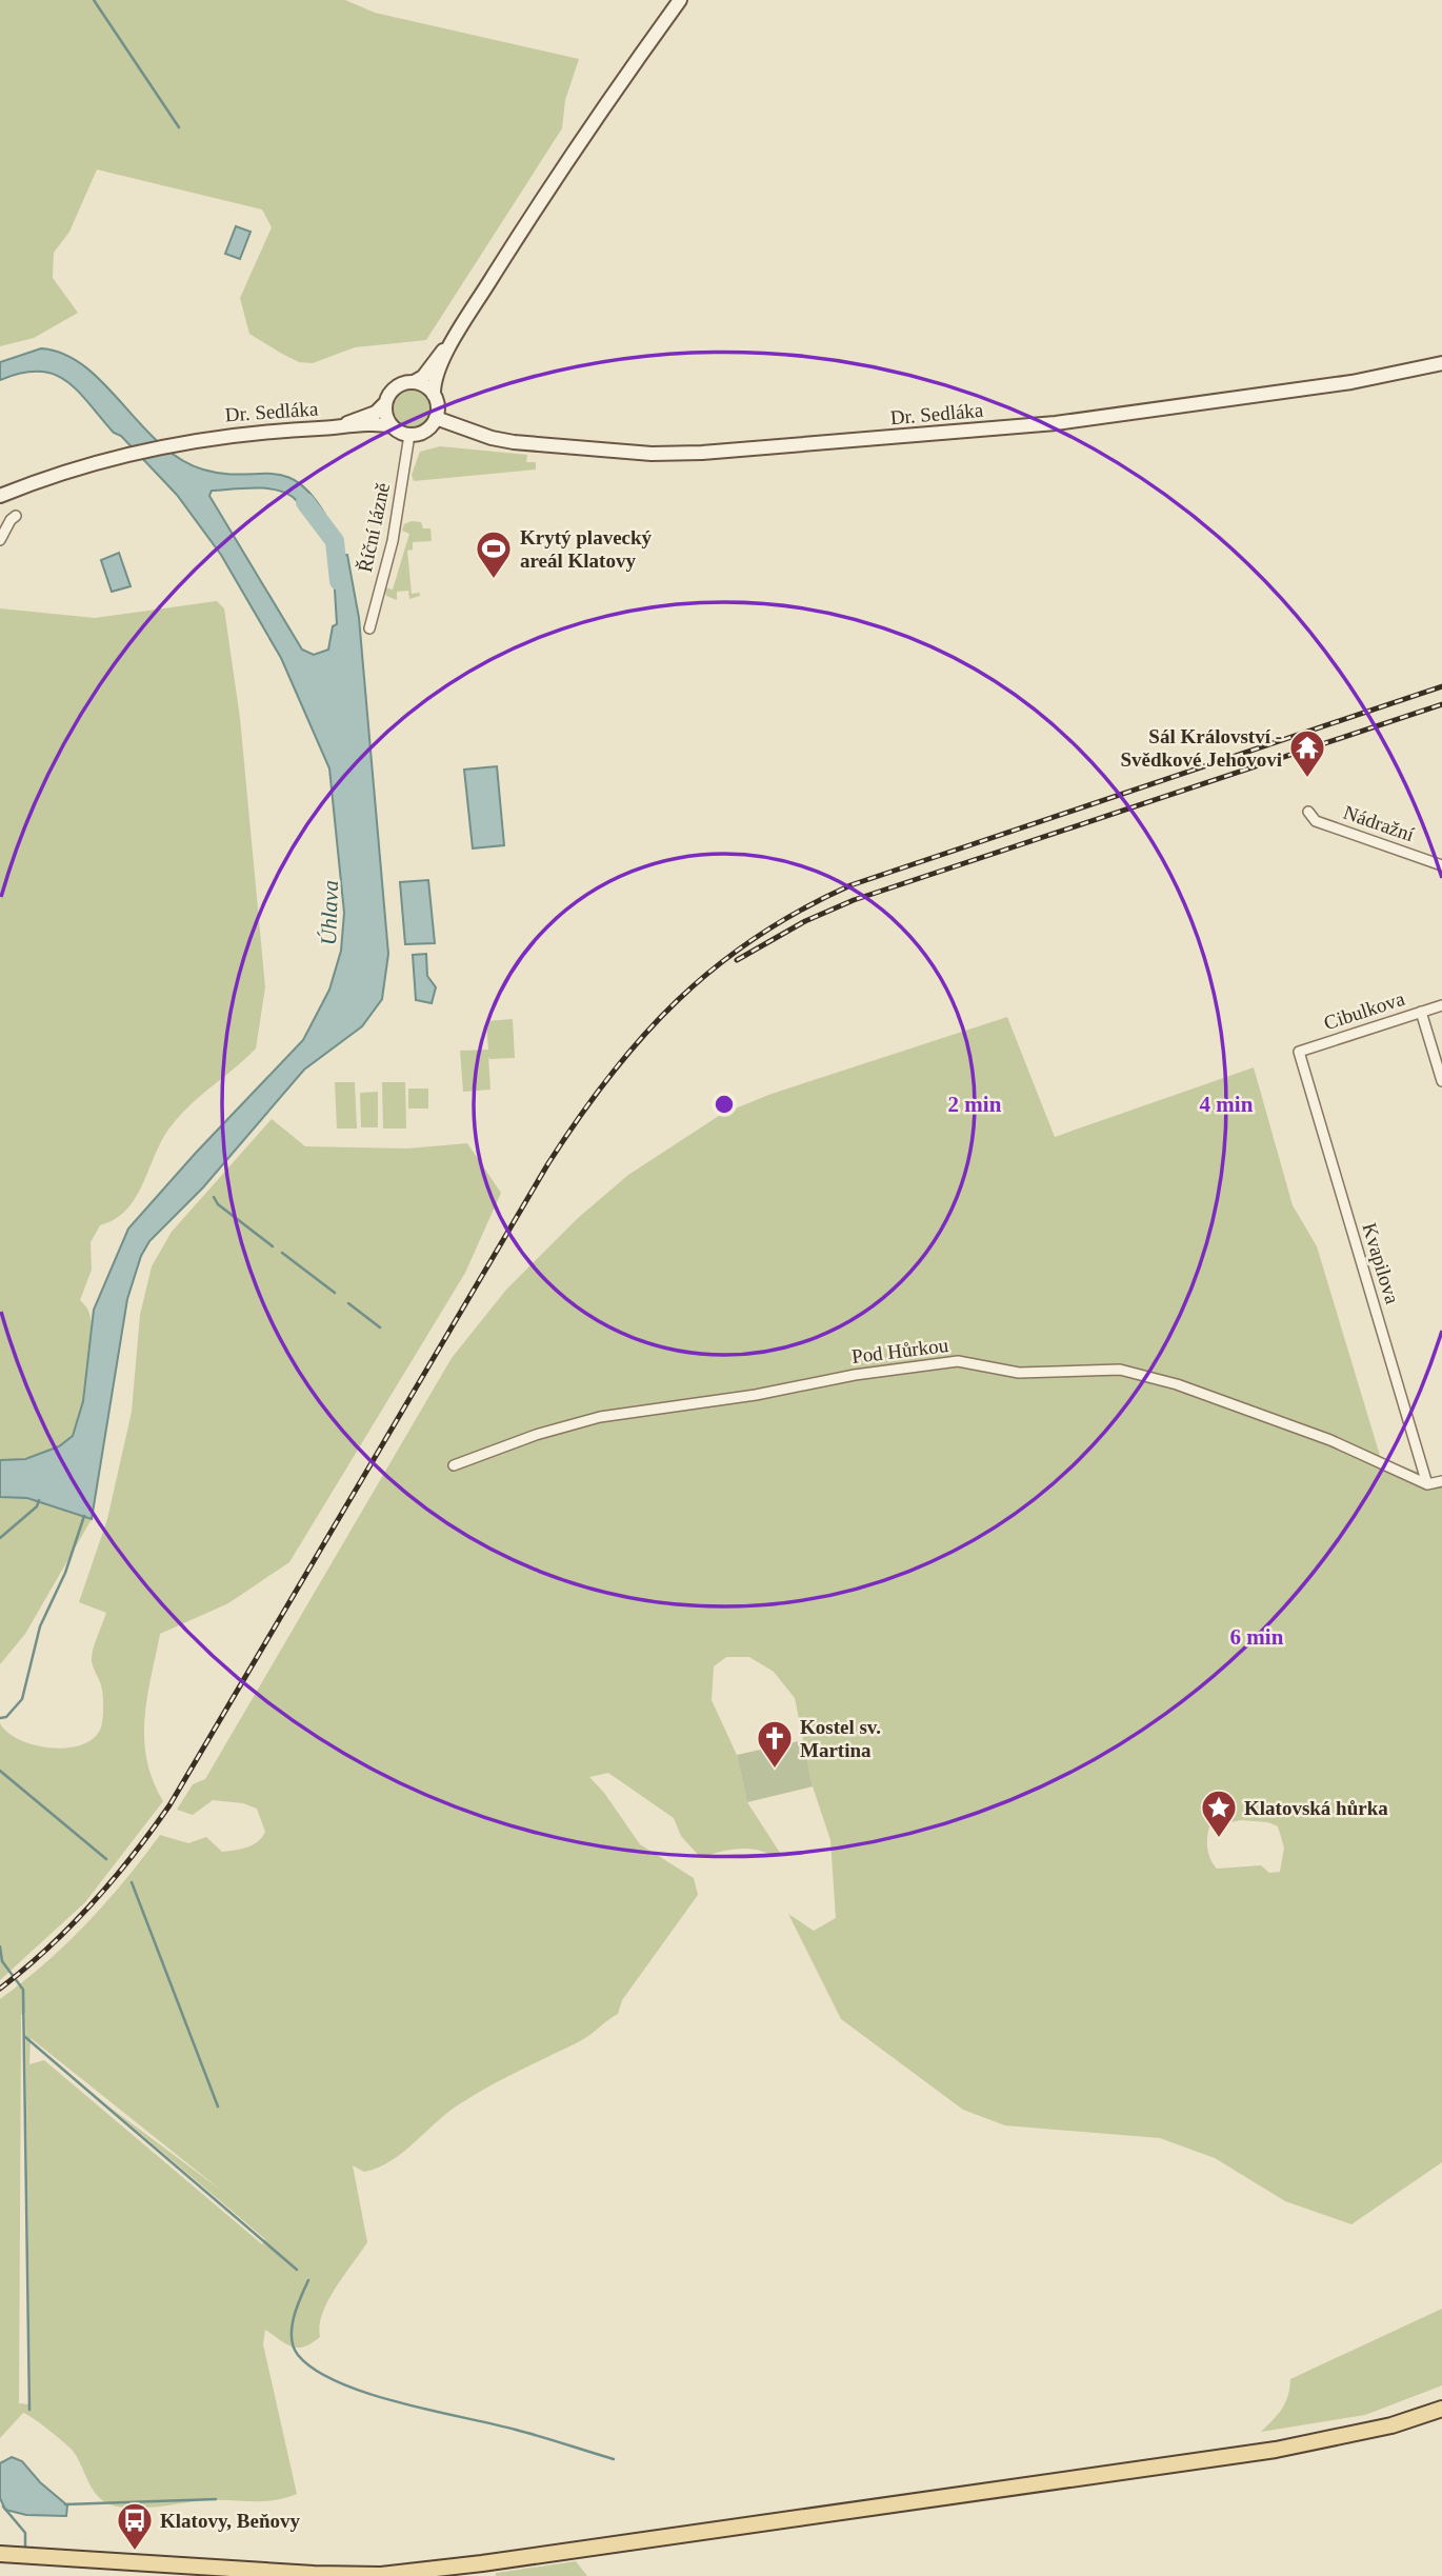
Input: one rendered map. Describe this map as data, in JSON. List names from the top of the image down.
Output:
{
  "streets": {
    "main road": ["Dr. Sedláka"],
    "street": [
      "Říční lázně",
      "Nádražní",
      "Cibulkova",
      "Kvapilova",
      "Pod Hůrkou"
    ]
  },
  "crossings": [
    ["Dr. Sedláka", "Říční lázně"],
    ["Cibulkova", "Kvapilova"],
    ["Kvapilova", "Pod Hůrkou"]
  ],
  "water": ["Úhlava"],
  "places": {
    "sports": ["Krytý plavecký areál Klatovy"],
    "temple": ["Sál Království - Svědkové Jehovovi"],
    "church": ["Kostel sv. Martina"],
    "place": ["Klatovská hůrka"],
    "bus stop": ["Klatovy, Beňovy"]
  },
  "rings": ["2 min", "4 min", "6 min"]
}
